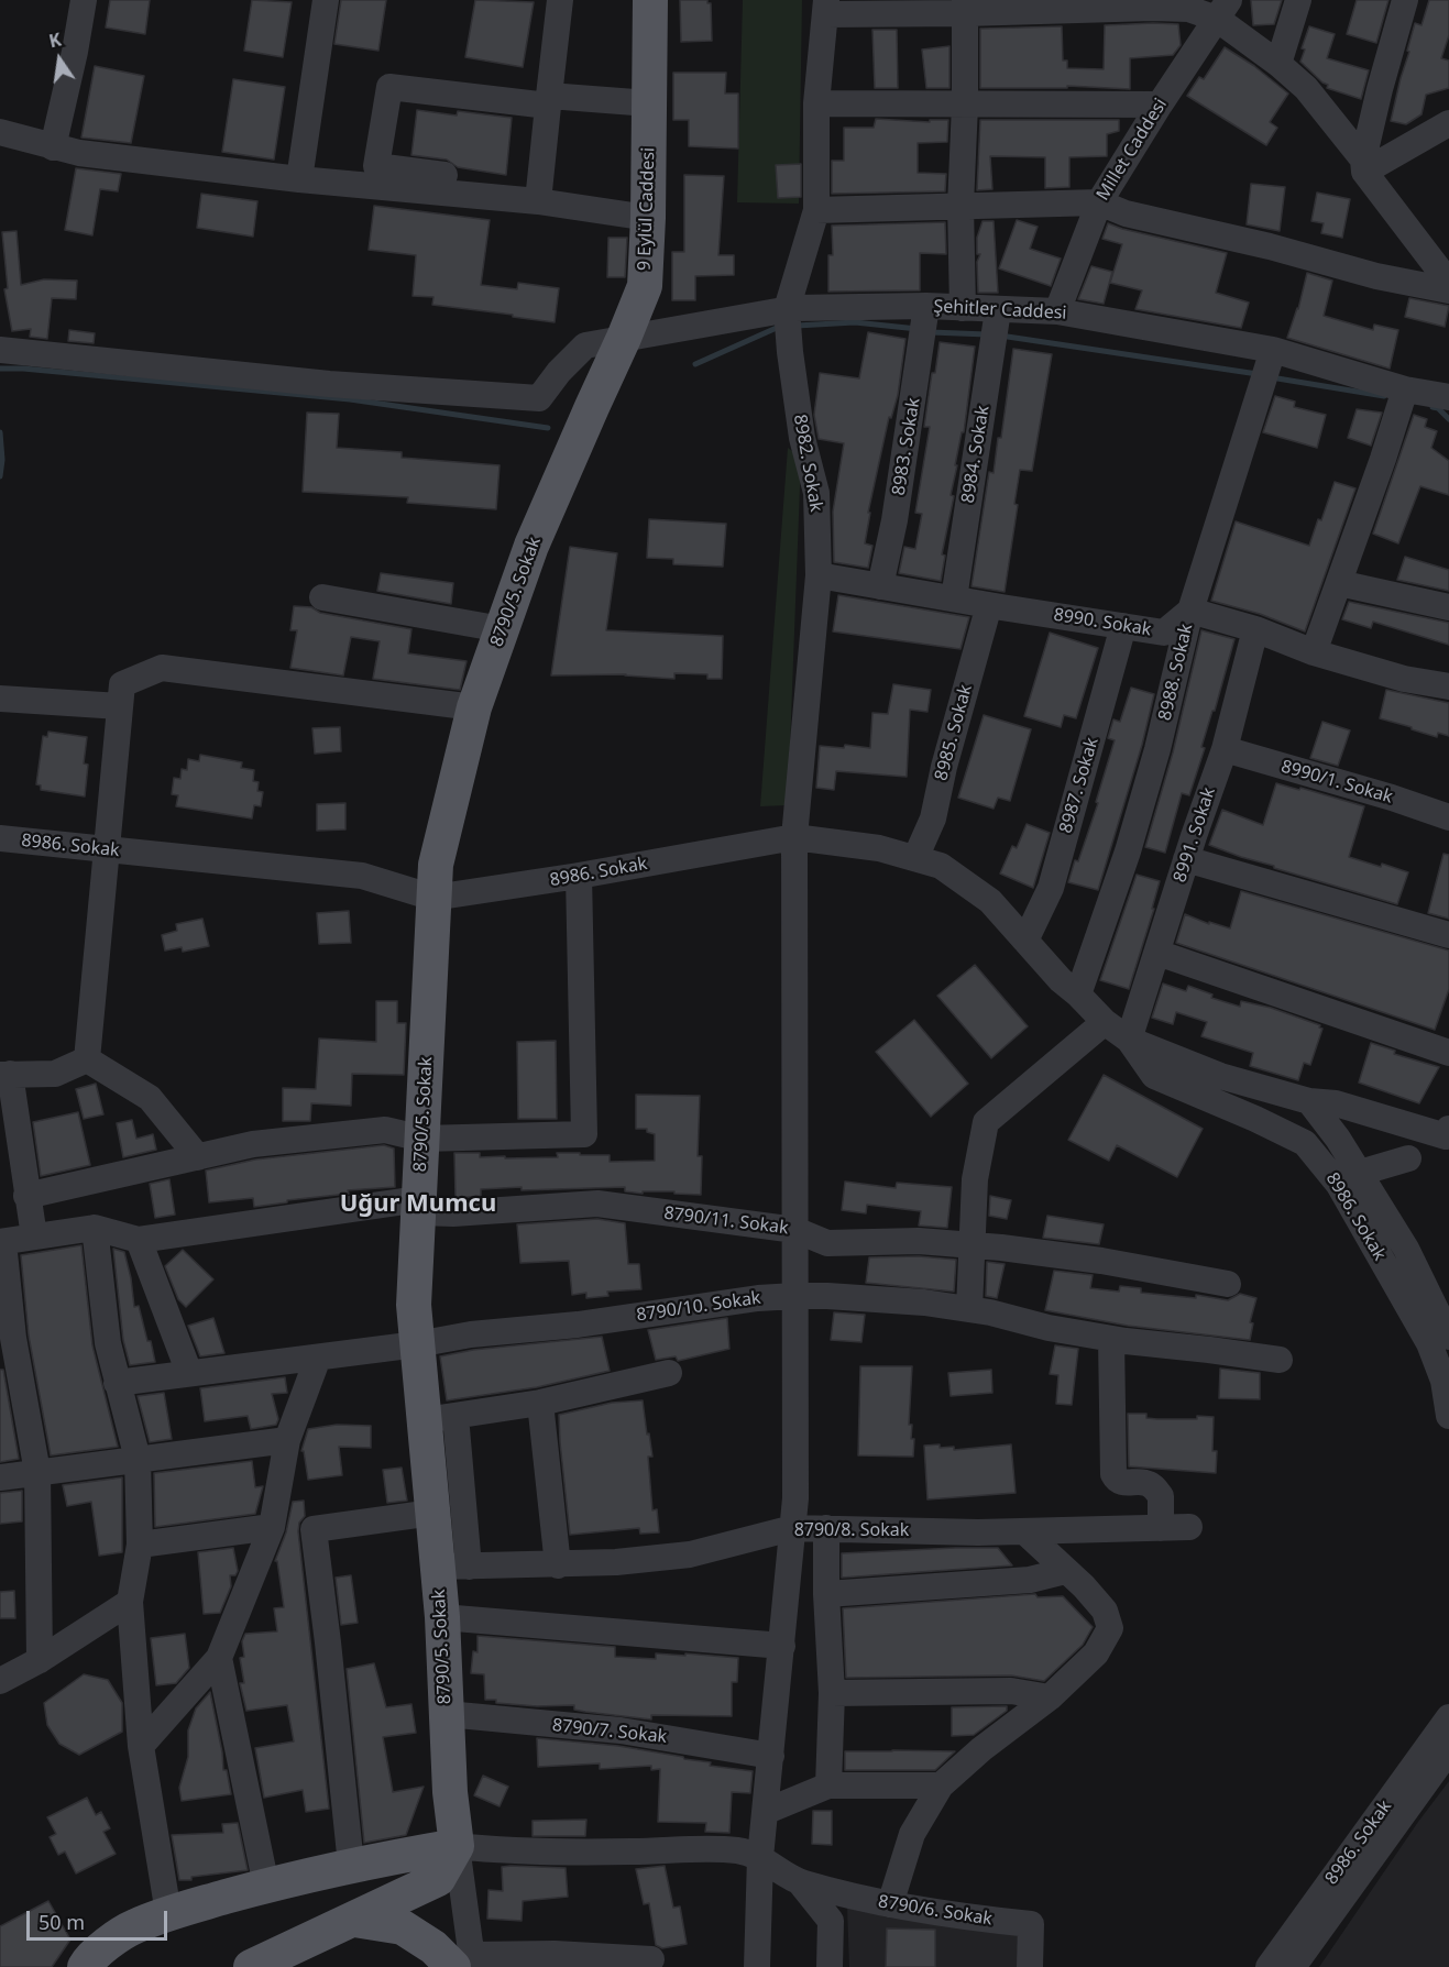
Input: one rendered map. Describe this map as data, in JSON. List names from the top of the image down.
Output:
{
  "streets": {
    "main road": ["9 Eylül Caddesi", "8790/5. Sokak"],
    "street": [
      "Millet Caddesi",
      "Şehitler Caddesi",
      "8983. Sokak",
      "8984. Sokak",
      "8982. Sokak",
      "8990. Sokak",
      "8988. Sokak",
      "8985. Sokak",
      "8990/1. Sokak",
      "8987. Sokak",
      "8991. Sokak",
      "8986. Sokak",
      "8790/11. Sokak",
      "8790/10. Sokak",
      "8790/8. Sokak",
      "8790/7. Sokak",
      "8790/6. Sokak"
    ]
  },
  "crossings": [
    ["Millet Caddesi", "Şehitler Caddesi"],
    ["9 Eylül Caddesi", "Şehitler Caddesi"],
    ["9 Eylül Caddesi", "8790/5. Sokak"],
    ["Şehitler Caddesi", "8983. Sokak"],
    ["Şehitler Caddesi", "8984. Sokak"],
    ["Şehitler Caddesi", "8982. Sokak"],
    ["Şehitler Caddesi", "8988. Sokak"],
    ["8983. Sokak", "8990. Sokak"],
    ["8984. Sokak", "8990. Sokak"],
    ["8982. Sokak", "8990. Sokak"],
    ["8982. Sokak", "8986. Sokak"],
    ["8982. Sokak", "8790/11. Sokak"],
    ["8982. Sokak", "8790/10. Sokak"],
    ["8982. Sokak", "8790/8. Sokak"],
    ["8982. Sokak", "8790/7. Sokak"],
    ["8982. Sokak", "8790/6. Sokak"],
    ["8790/5. Sokak", "8986. Sokak"],
    ["8790/5. Sokak", "8790/11. Sokak"],
    ["8790/5. Sokak", "8790/10. Sokak"],
    ["8790/5. Sokak", "8790/8. Sokak"],
    ["8790/5. Sokak", "8790/7. Sokak"],
    ["8990. Sokak", "8988. Sokak"],
    ["8990. Sokak", "8985. Sokak"],
    ["8990. Sokak", "8987. Sokak"],
    ["8988. Sokak", "8986. Sokak"],
    ["8985. Sokak", "8986. Sokak"],
    ["8990/1. Sokak", "8991. Sokak"],
    ["8987. Sokak", "8986. Sokak"],
    ["8991. Sokak", "8986. Sokak"]
  ],
  "districts": ["Uğur Mumcu"],
  "scale_bar": "50 m",
  "north": "top"
}
